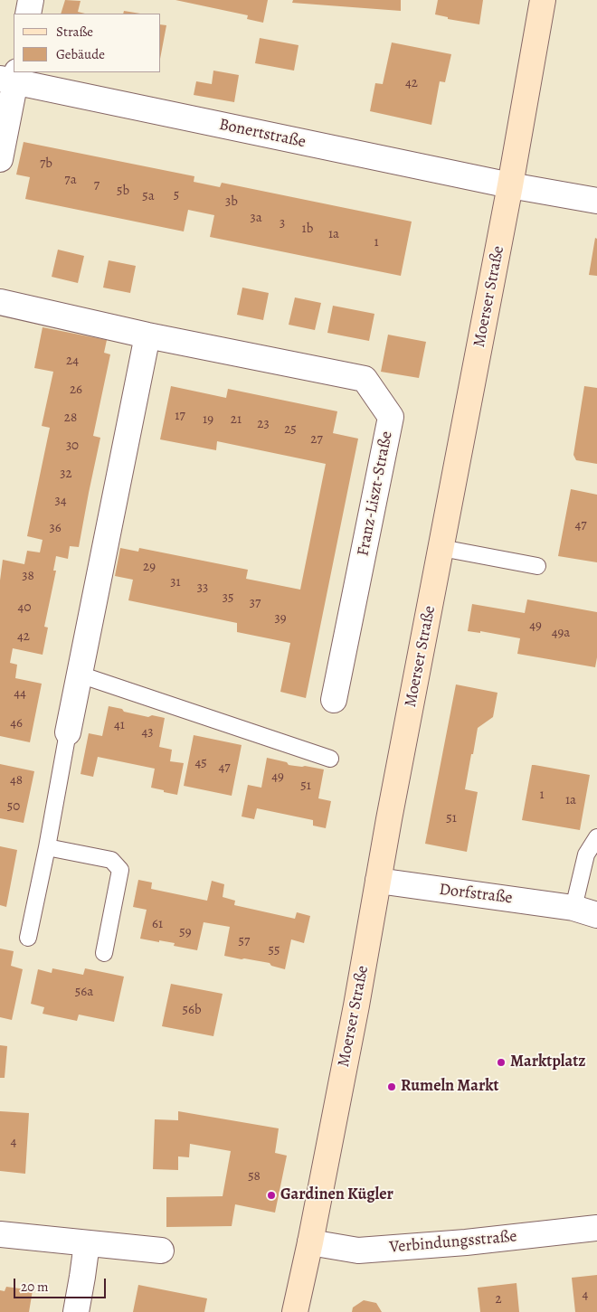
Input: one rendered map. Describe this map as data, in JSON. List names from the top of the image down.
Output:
{
  "streets": {
    "main road": ["Moerser Straße"],
    "street": [
      "Bonertstraße",
      "Franz-Liszt-Straße",
      "Dorfstraße",
      "Verbindungsstraße"
    ]
  },
  "crossings": [
    ["Bonertstraße", "Moerser Straße"],
    ["Moerser Straße", "Dorfstraße"],
    ["Moerser Straße", "Verbindungsstraße"]
  ],
  "places": ["Marktplatz", "Rumeln Markt", "Gardinen Kügler"],
  "house_numbers": [
    "42",
    "7b",
    "7a",
    "7",
    "5b",
    "5",
    "5a",
    "3b",
    "3a",
    "3",
    "1b",
    "1a",
    "1",
    "24",
    "26",
    "17",
    "28",
    "19",
    "21",
    "23",
    "25",
    "27",
    "30",
    "32",
    "34",
    "47",
    "36",
    "29",
    "38",
    "31",
    "33",
    "35",
    "37",
    "40",
    "39",
    "49",
    "49a",
    "42",
    "44",
    "46",
    "41",
    "43",
    "45",
    "47",
    "49",
    "48",
    "51",
    "1",
    "1a",
    "50",
    "51",
    "61",
    "59",
    "57",
    "55",
    "56a",
    "56b",
    "4",
    "58",
    "4",
    "2"
  ],
  "legend": ["Straße", "Gebäude"],
  "scale_bar": "20 m"
}
